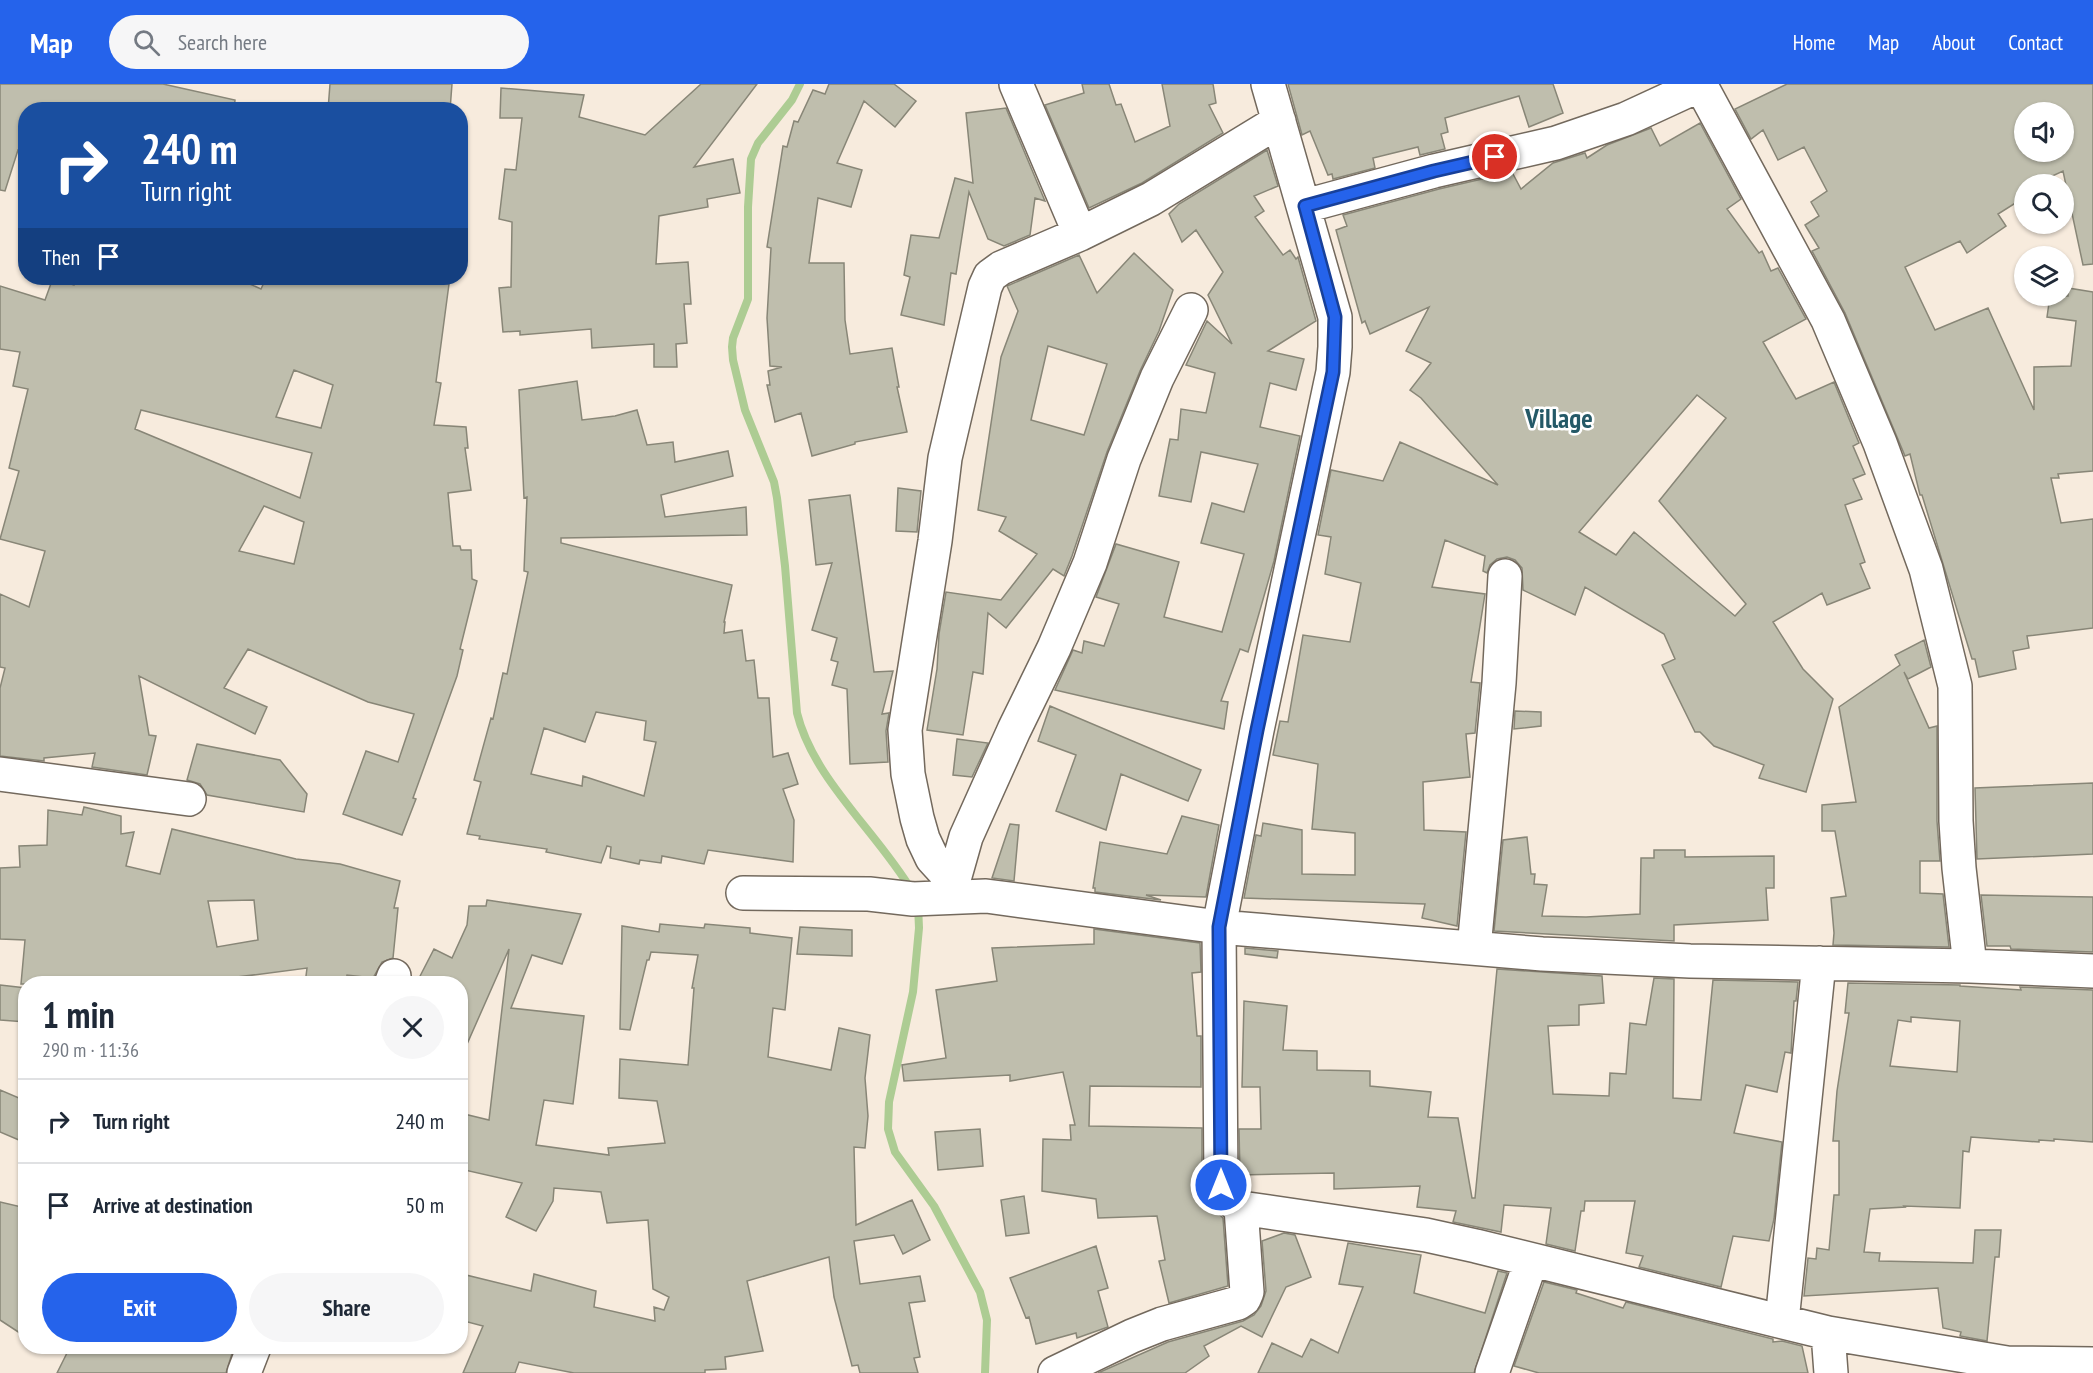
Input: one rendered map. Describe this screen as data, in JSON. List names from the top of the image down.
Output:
{
  "districts": ["Village"],
  "page": {
    "header": "Map",
    "search": "Search here",
    "nav": [
      "Home",
      "Map",
      "About",
      "Contact"
    ],
    "turn": ["240 m", "Turn right"],
    "then": "Then",
    "heading": ["1 min", "290 m · 11:36"],
    "list": [
      {
        "name": "Turn right",
        "value": "240 m"
      },
      {
        "name": "Arrive at destination",
        "value": "50 m"
      }
    ],
    "buttons": ["Exit", "Share"]
  }
}
